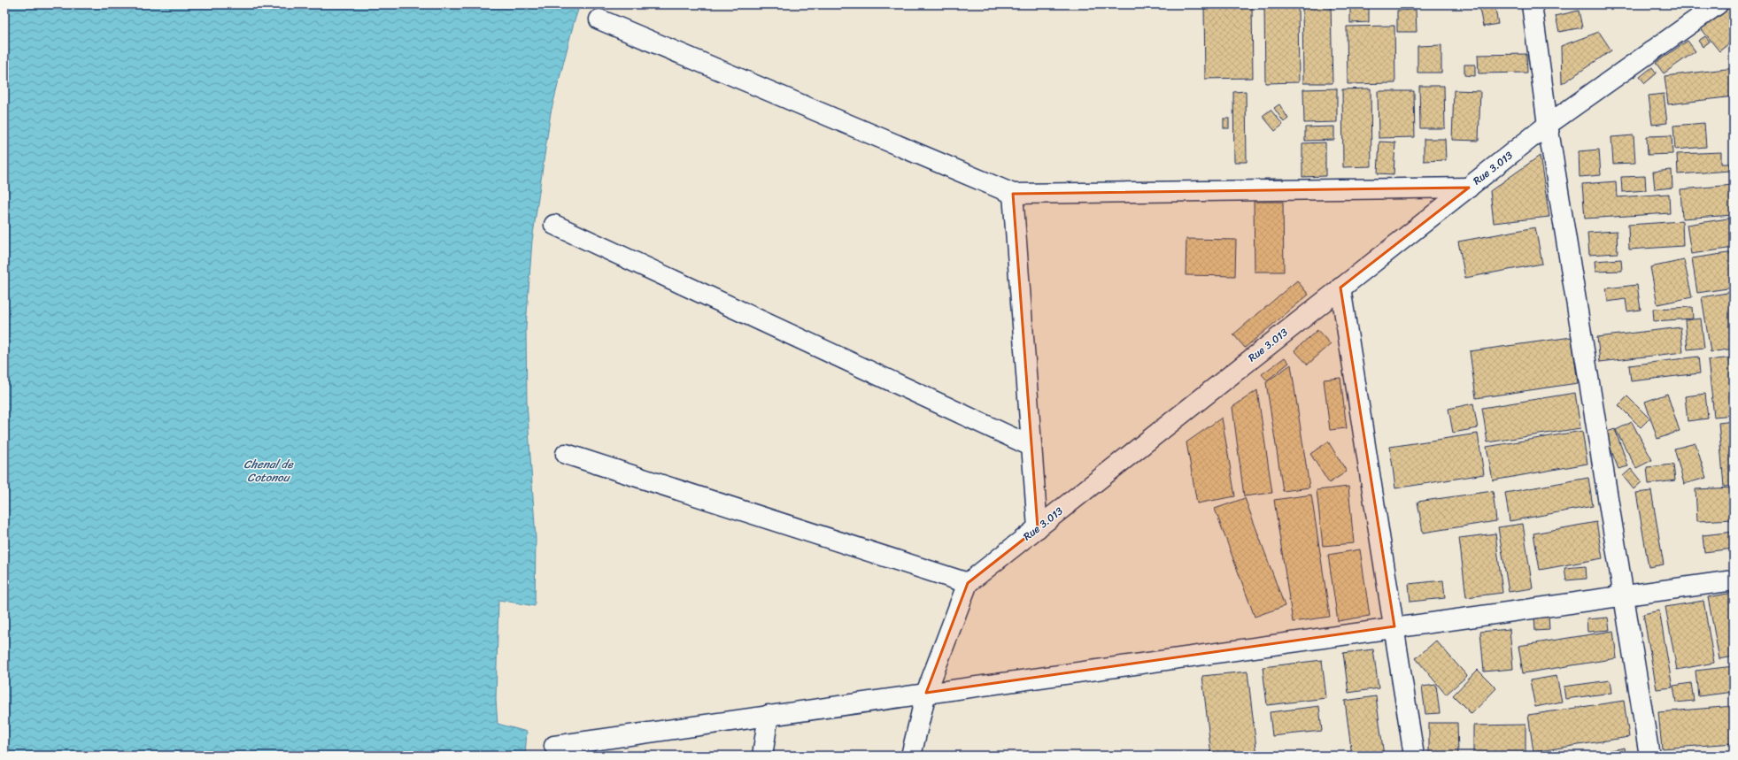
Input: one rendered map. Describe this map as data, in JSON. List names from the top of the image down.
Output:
{
  "streets": {
    "street": ["Rue 3.013"]
  },
  "water": ["Chenal de Cotonou"]
}
